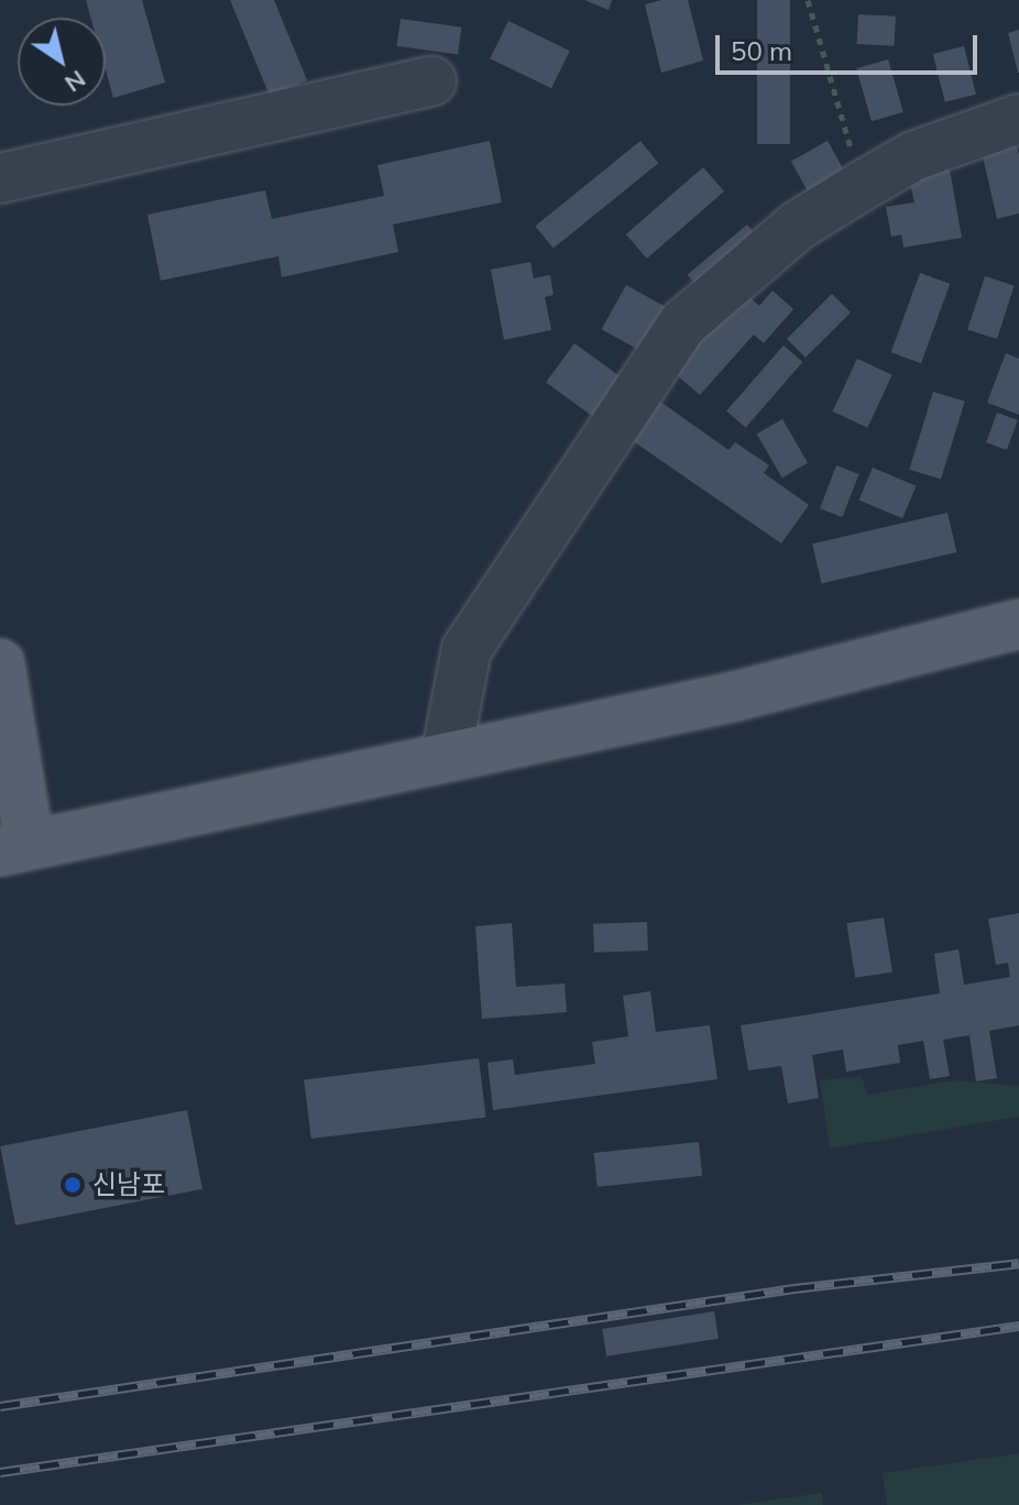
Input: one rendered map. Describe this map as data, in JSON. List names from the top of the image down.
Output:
{
  "places": ["신남포"],
  "scale_bar": "50 m",
  "north": "bottom right"
}
